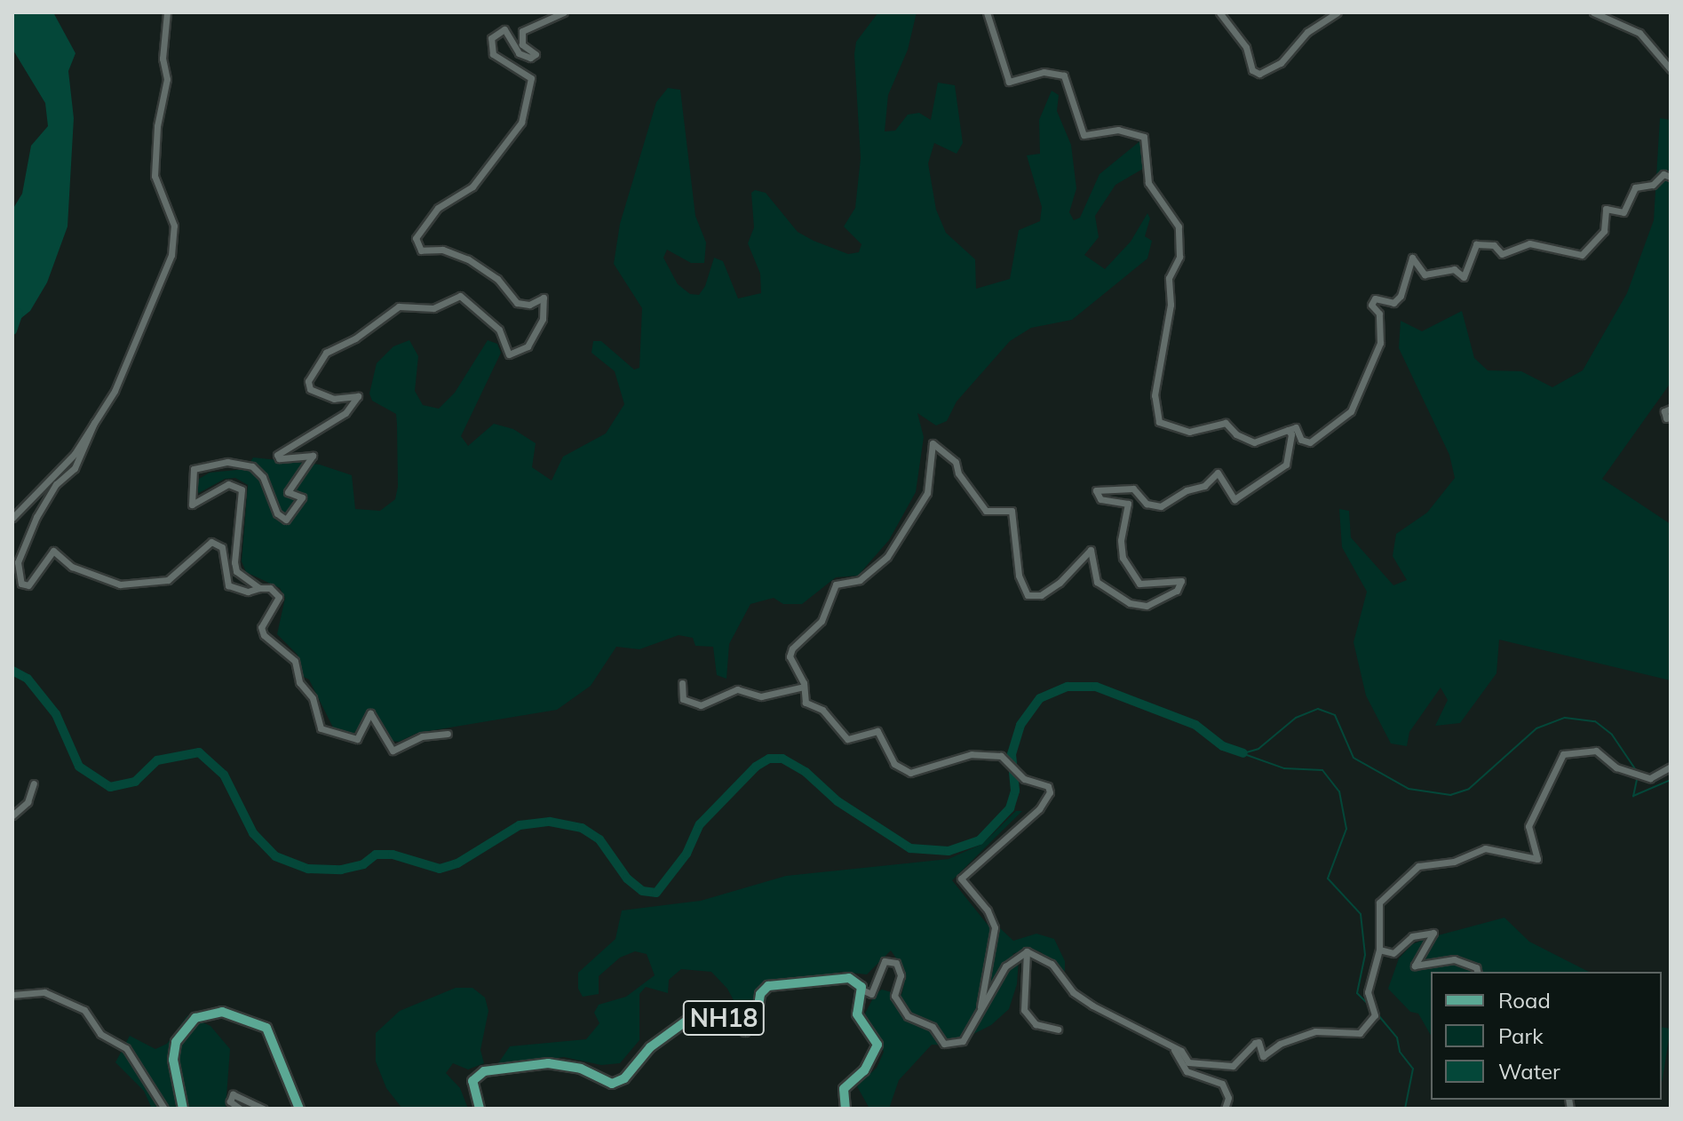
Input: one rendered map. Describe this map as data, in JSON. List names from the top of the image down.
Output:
{
  "streets": {
    "main road": ["NH18"]
  },
  "legend": ["Road", "Park", "Water"]
}
